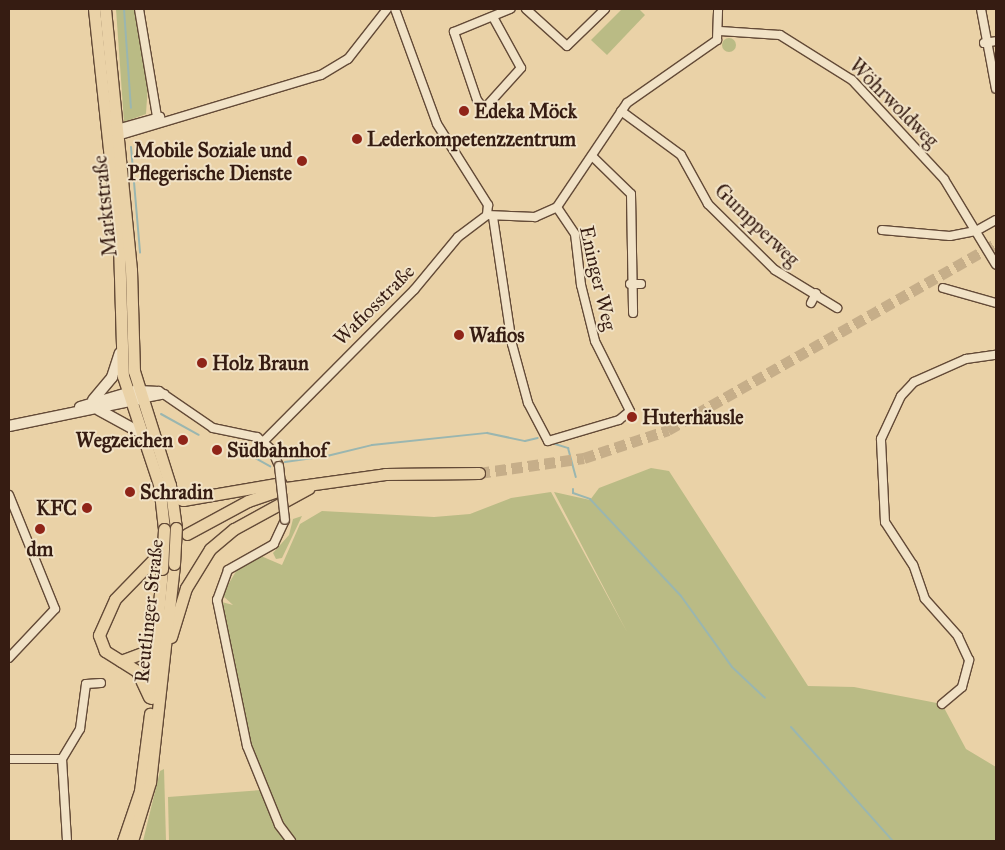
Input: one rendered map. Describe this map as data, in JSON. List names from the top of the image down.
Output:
{
  "streets": {
    "main road": ["Marktstraße", "Reutlinger Straße"],
    "street": [
      "Wöhrwoldweg",
      "Gumpperweg",
      "Eninger Weg",
      "Wafiosstraße"
    ]
  },
  "crossings": [
    ["Wöhrwoldweg", "Eninger Weg"],
    ["Marktstraße", "Reutlinger Straße"],
    ["Gumpperweg", "Eninger Weg"],
    ["Eninger Weg", "Wafiosstraße"]
  ],
  "places": [
    "Edeka Möck",
    "Lederkompetenzzentrum",
    "Mobile Soziale und Pflegerische Dienste",
    "Wafios",
    "Holz Braun",
    "Huterhäusle",
    "Wegzeichen",
    "Südbahnhof",
    "Schradin",
    "KFC",
    "dm"
  ]
}
